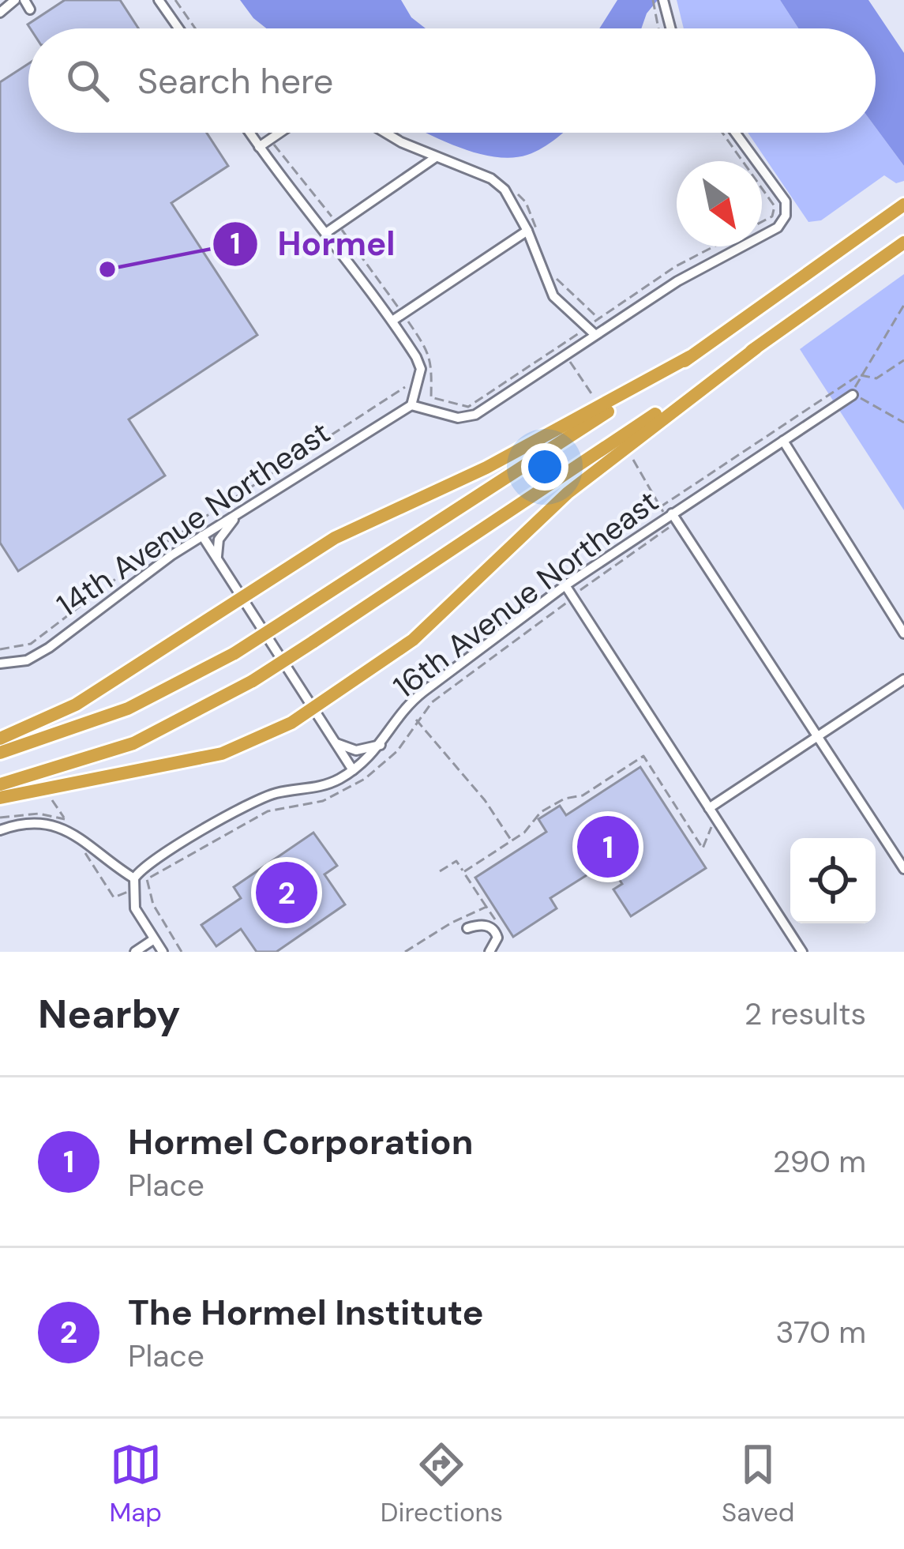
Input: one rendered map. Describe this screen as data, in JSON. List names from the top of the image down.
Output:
{
  "streets": {
    "street": ["14th Avenue Northeast", "16th Avenue Northeast"]
  },
  "places": ["Hormel"],
  "north": "bottom right",
  "page": {
    "search": "Search here",
    "pins": ["1", "2"],
    "heading": ["Nearby", "2 results"],
    "list": [
      {
        "mark": "1",
        "name": "Hormel Corporation",
        "note": "Place",
        "value": "290 m"
      },
      {
        "mark": "2",
        "name": "The Hormel Institute",
        "note": "Place",
        "value": "370 m"
      }
    ],
    "nav": ["Map", "Directions", "Saved"]
  }
}
